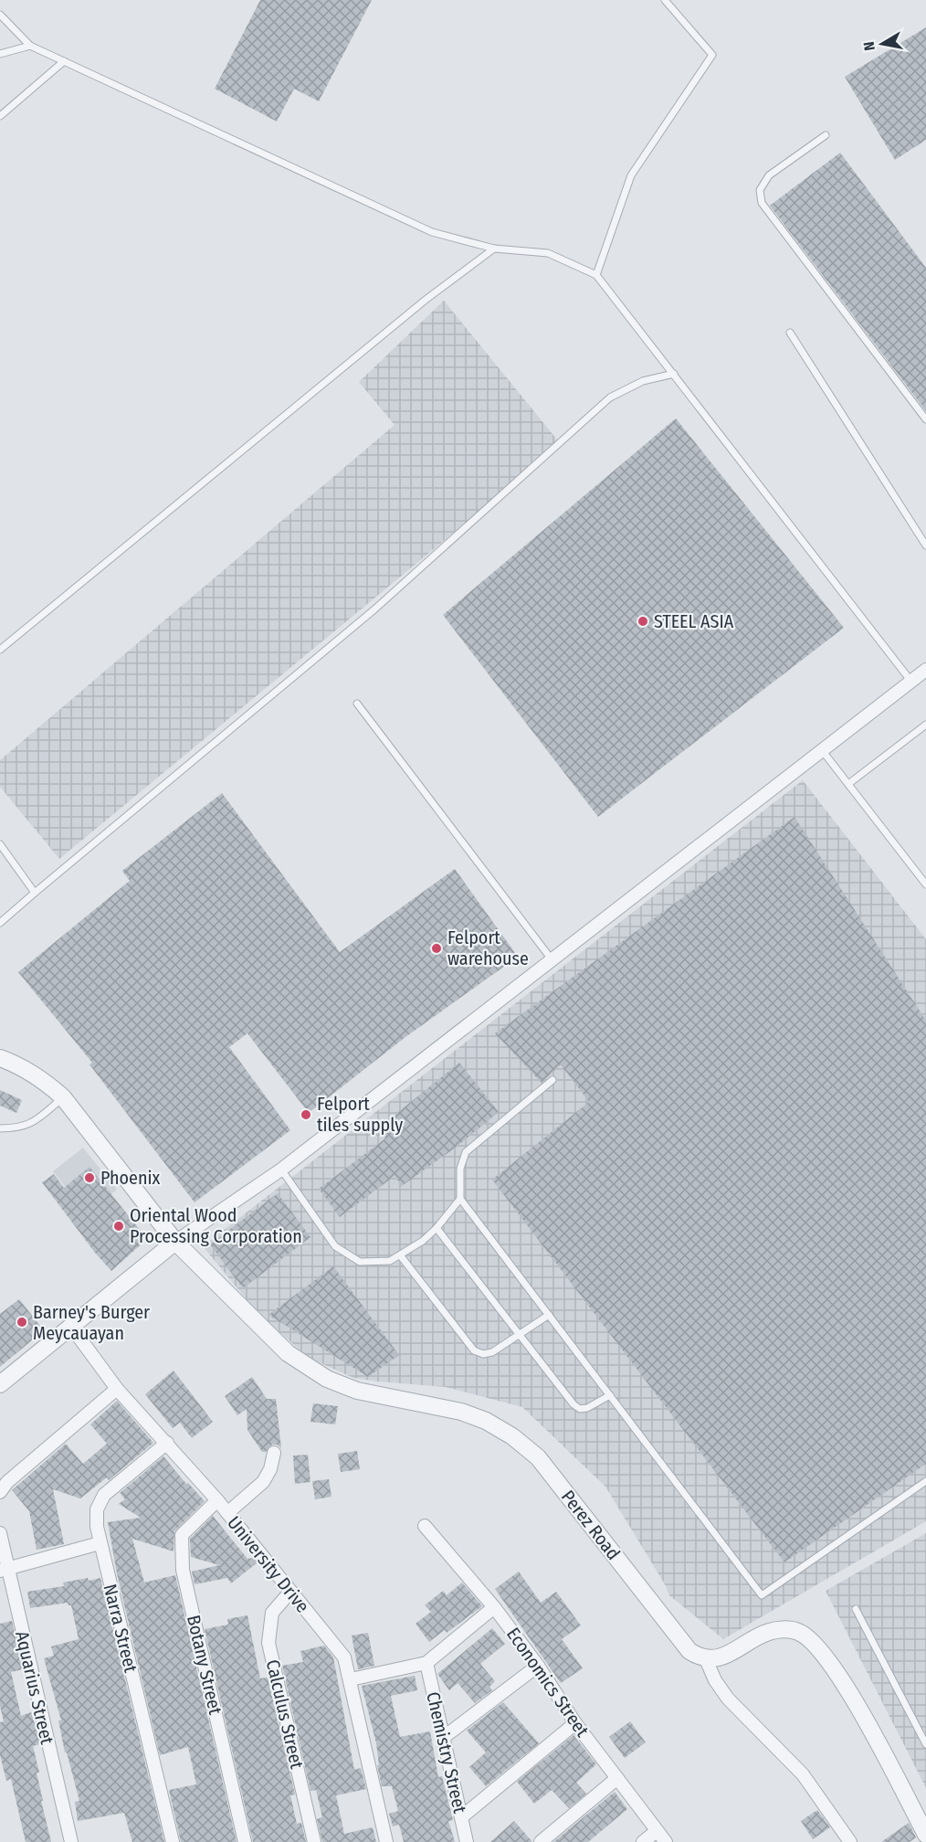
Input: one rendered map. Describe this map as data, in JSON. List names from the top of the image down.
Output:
{
  "streets": {
    "street": [
      "Perez Road",
      "University Drive",
      "Narra Street",
      "Botany Street",
      "Economics Street",
      "Aquarius Street",
      "Calculus Street",
      "Chemistry Street"
    ]
  },
  "crossings": [
    ["University Drive", "Narra Street"],
    ["University Drive", "Botany Street"],
    ["University Drive", "Calculus Street"]
  ],
  "places": [
    "STEEL ASIA",
    "Felport warehouse",
    "Felport tiles supply",
    "Phoenix",
    "Oriental Wood Processing Corporation",
    "Barney's Burger Meycauayan"
  ],
  "north": "left"
}
